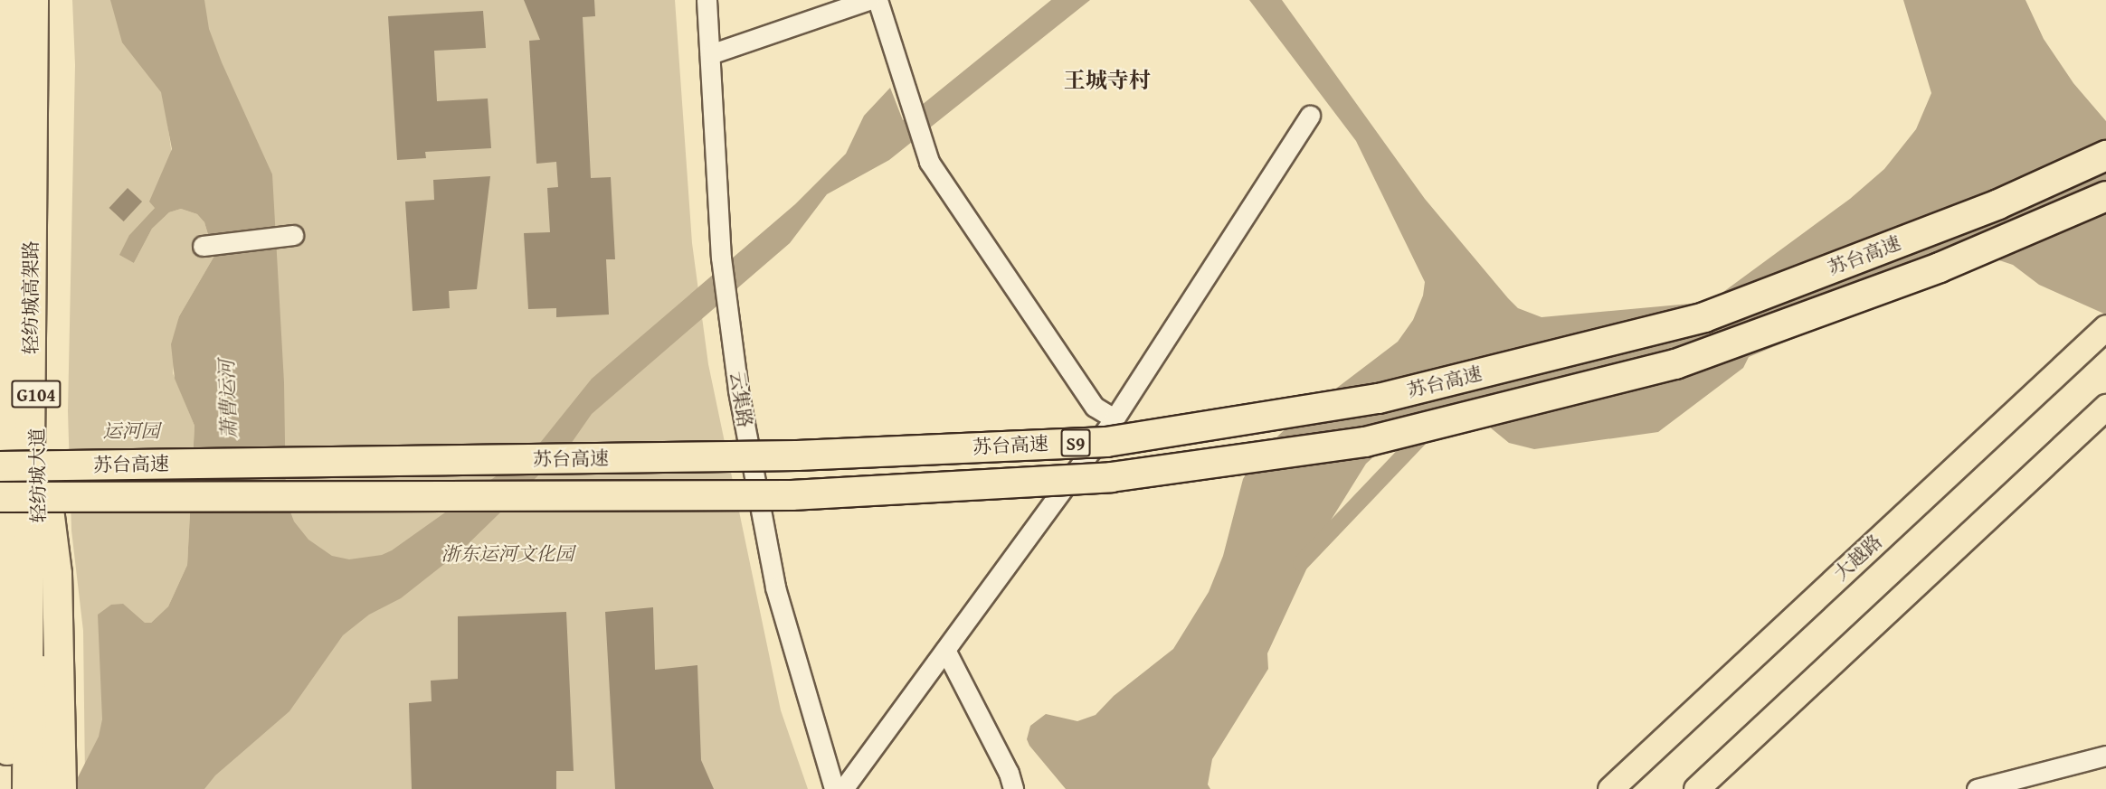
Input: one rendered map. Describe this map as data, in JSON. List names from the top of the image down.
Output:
{
  "streets": {
    "highway": ["苏台高速", "轻纺城高架路", "S9"],
    "main road": ["G104", "轻纺城大道", "大越路"],
    "street": ["云集路"]
  },
  "districts": ["王城寺村"],
  "water": ["萧曹运河"],
  "parks": ["运河园", "浙东运河文化园"]
}
